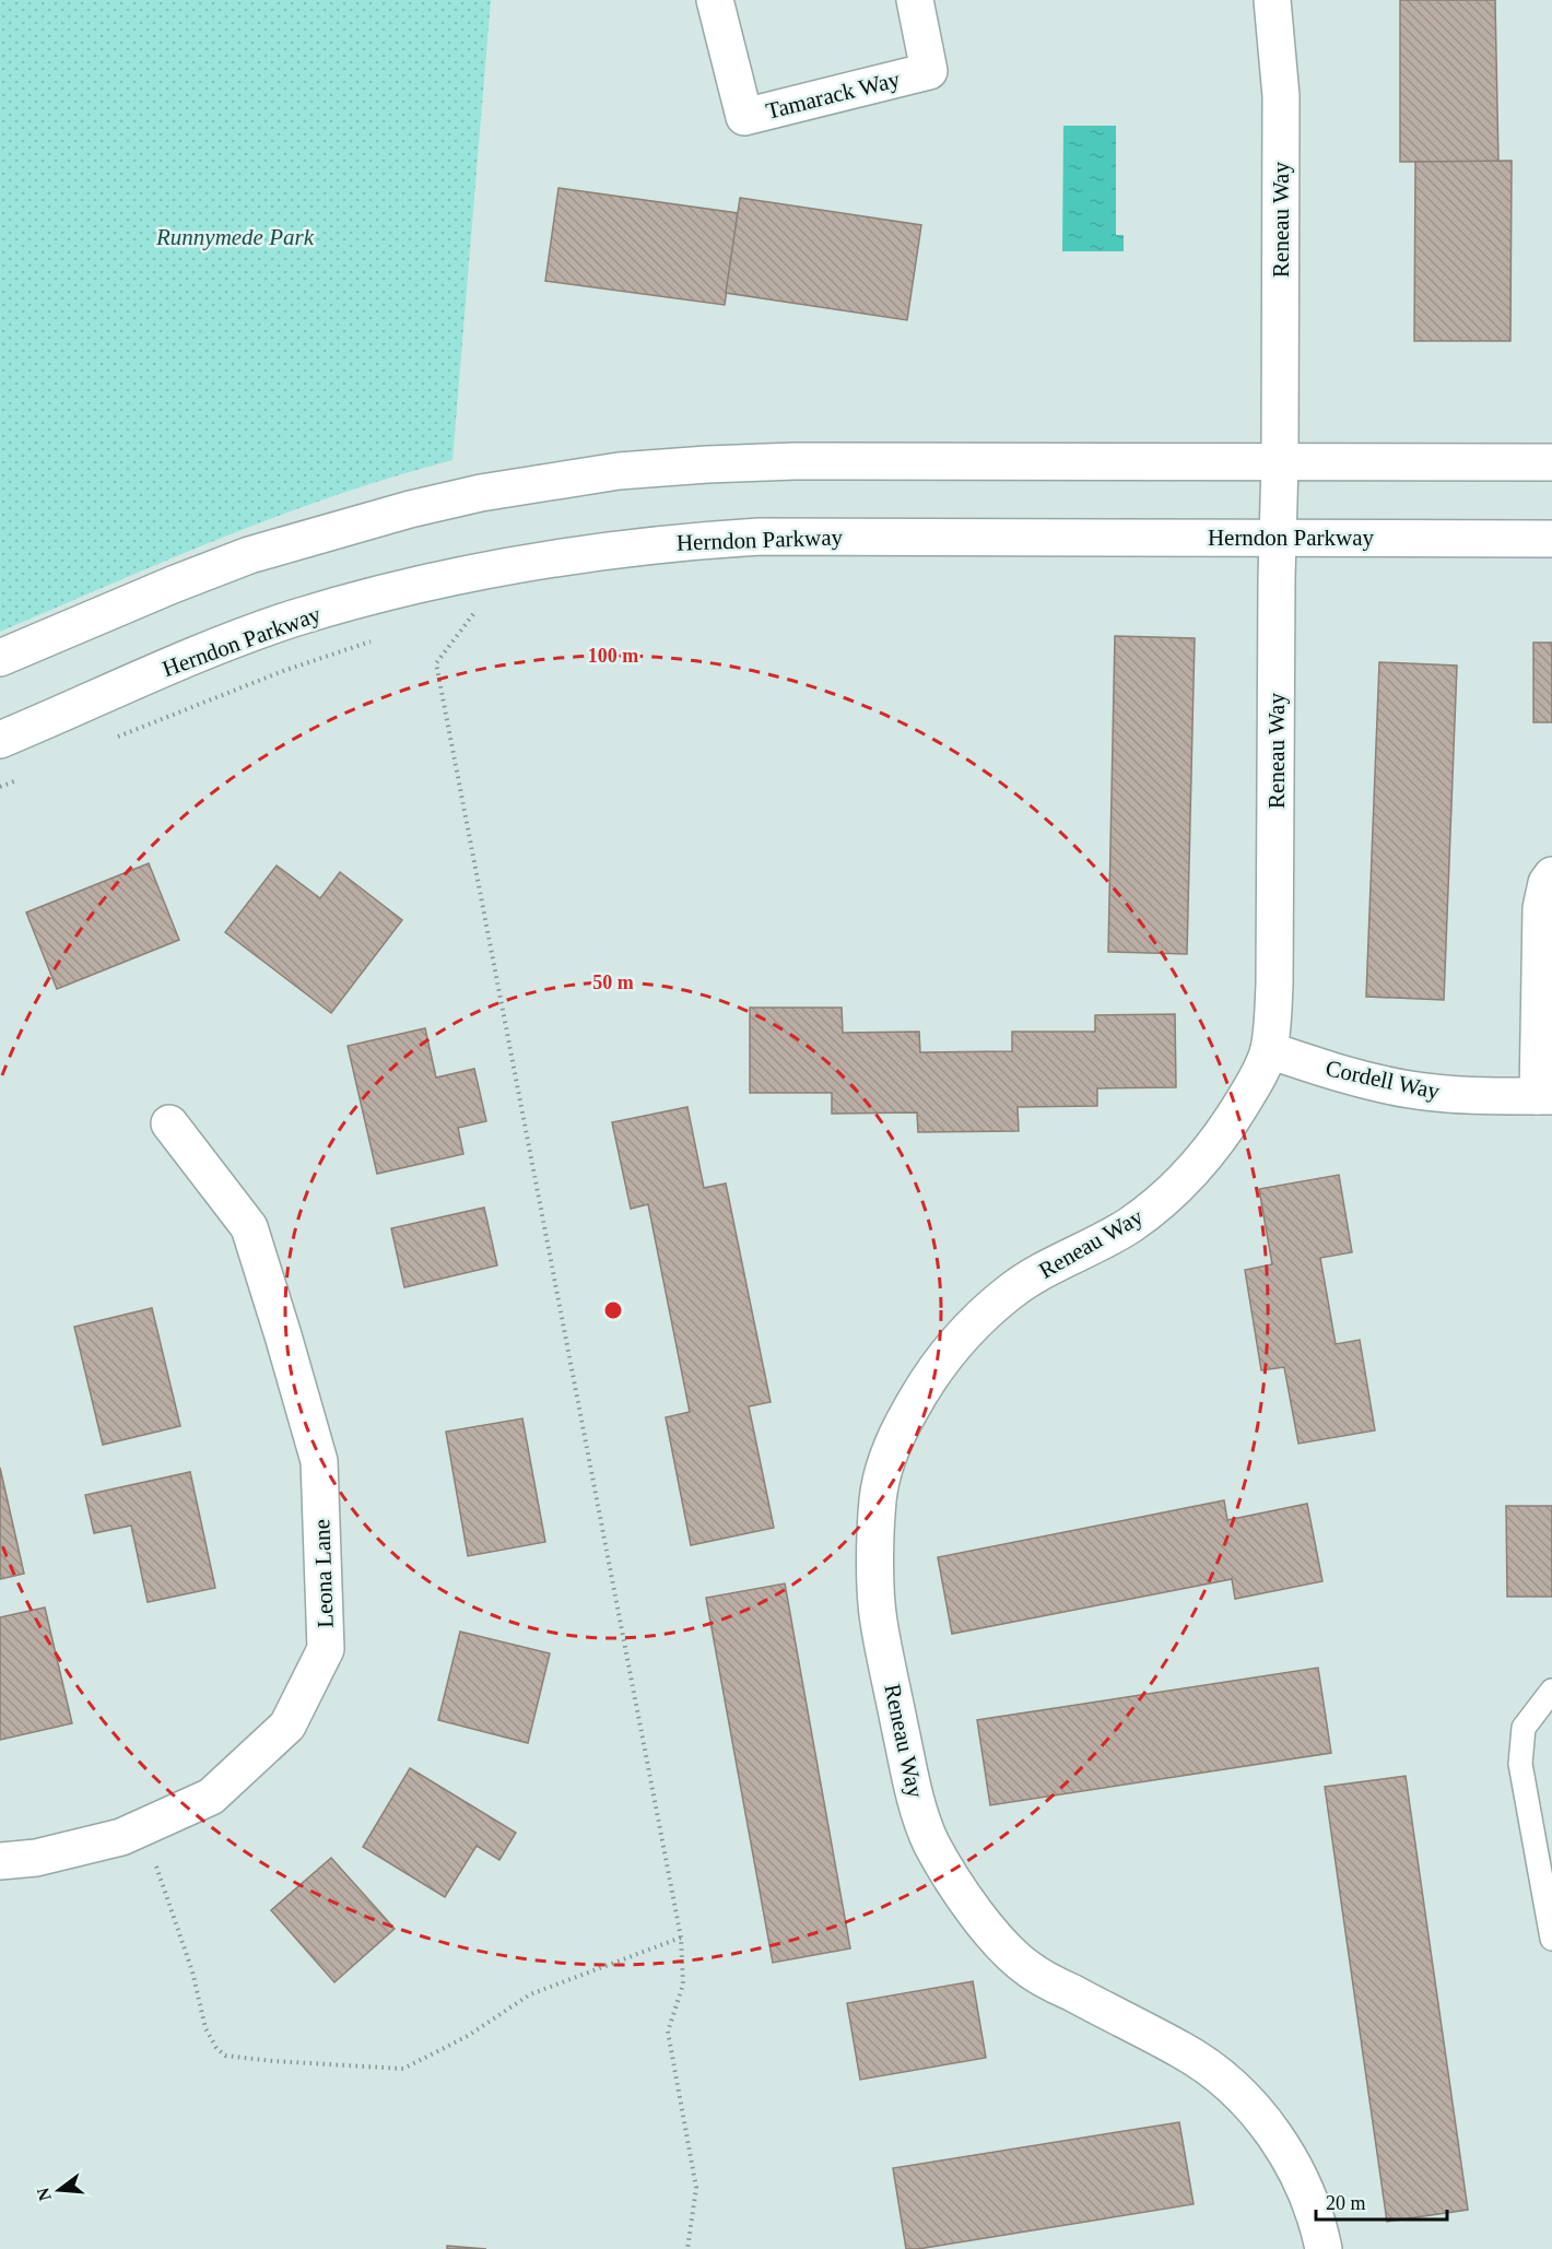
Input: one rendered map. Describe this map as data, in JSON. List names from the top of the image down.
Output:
{
  "streets": {
    "street": [
      "Tamarack Way",
      "Reneau Way",
      "Herndon Parkway",
      "Cordell Way",
      "Leona Lane"
    ]
  },
  "crossings": [
    ["Reneau Way", "Herndon Parkway"],
    ["Reneau Way", "Cordell Way"]
  ],
  "parks": ["Runnymede Park"],
  "scale_bar": "20 m",
  "north": "left",
  "rings": ["100 m", "50 m"]
}
